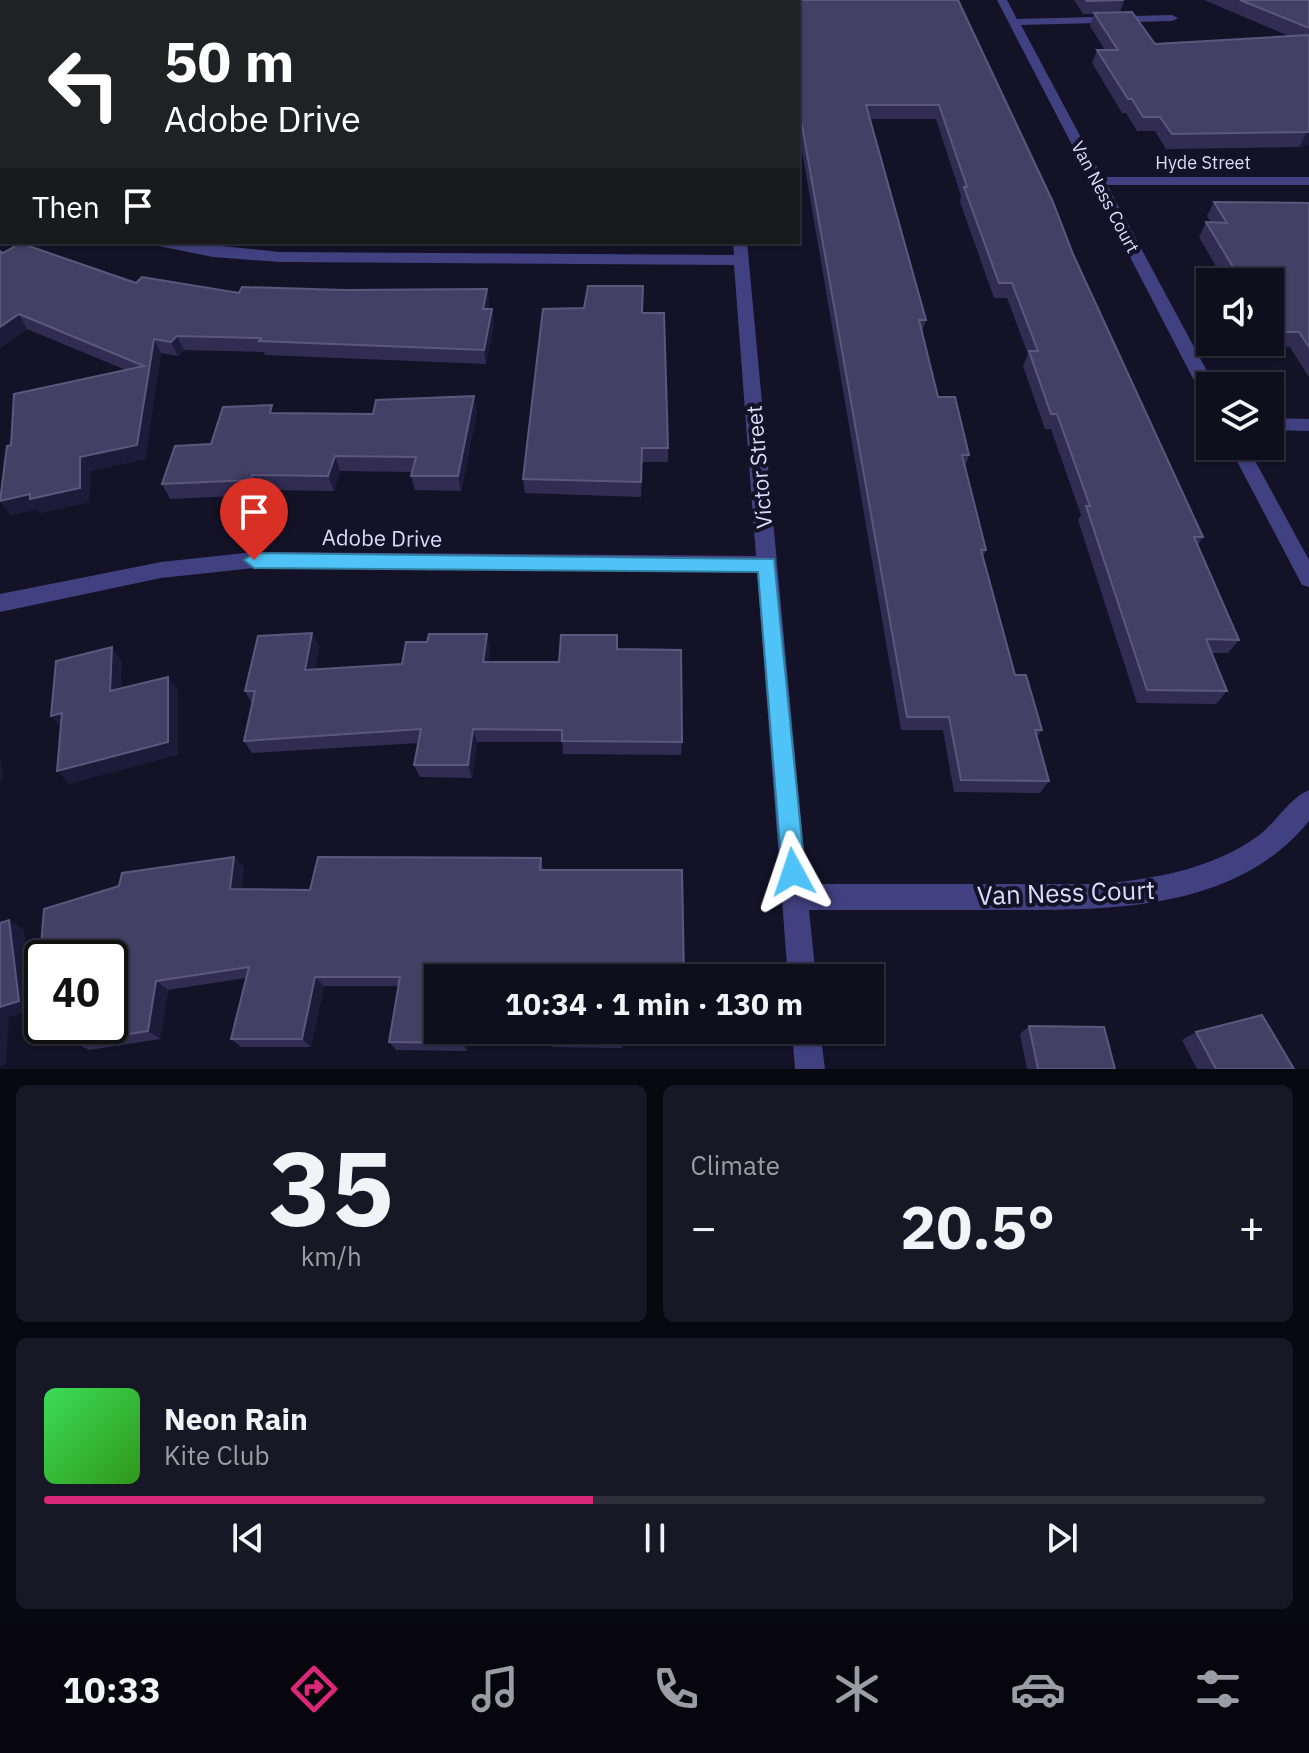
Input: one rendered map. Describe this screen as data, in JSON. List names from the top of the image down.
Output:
{
  "streets": {
    "street": [
      "Hyde Street",
      "Van Ness Court",
      "Victor Street",
      "Adobe Drive"
    ]
  },
  "crossings": [
    ["Hyde Street", "Van Ness Court"],
    ["Van Ness Court", "Victor Street"],
    ["Victor Street", "Adobe Drive"]
  ],
  "page": {
    "turn": ["50 m", "Adobe Drive"],
    "then": "Then",
    "limit": "40",
    "trip": "10:34 · 1 min · 130 m",
    "tile": [
      ["35", "km/h"],
      "Climate"
    ],
    "heat": ["−", "20.5°", "+"],
    "song": ["Neon Rain", "Kite Club"],
    "tabs": "10:33"
  }
}
